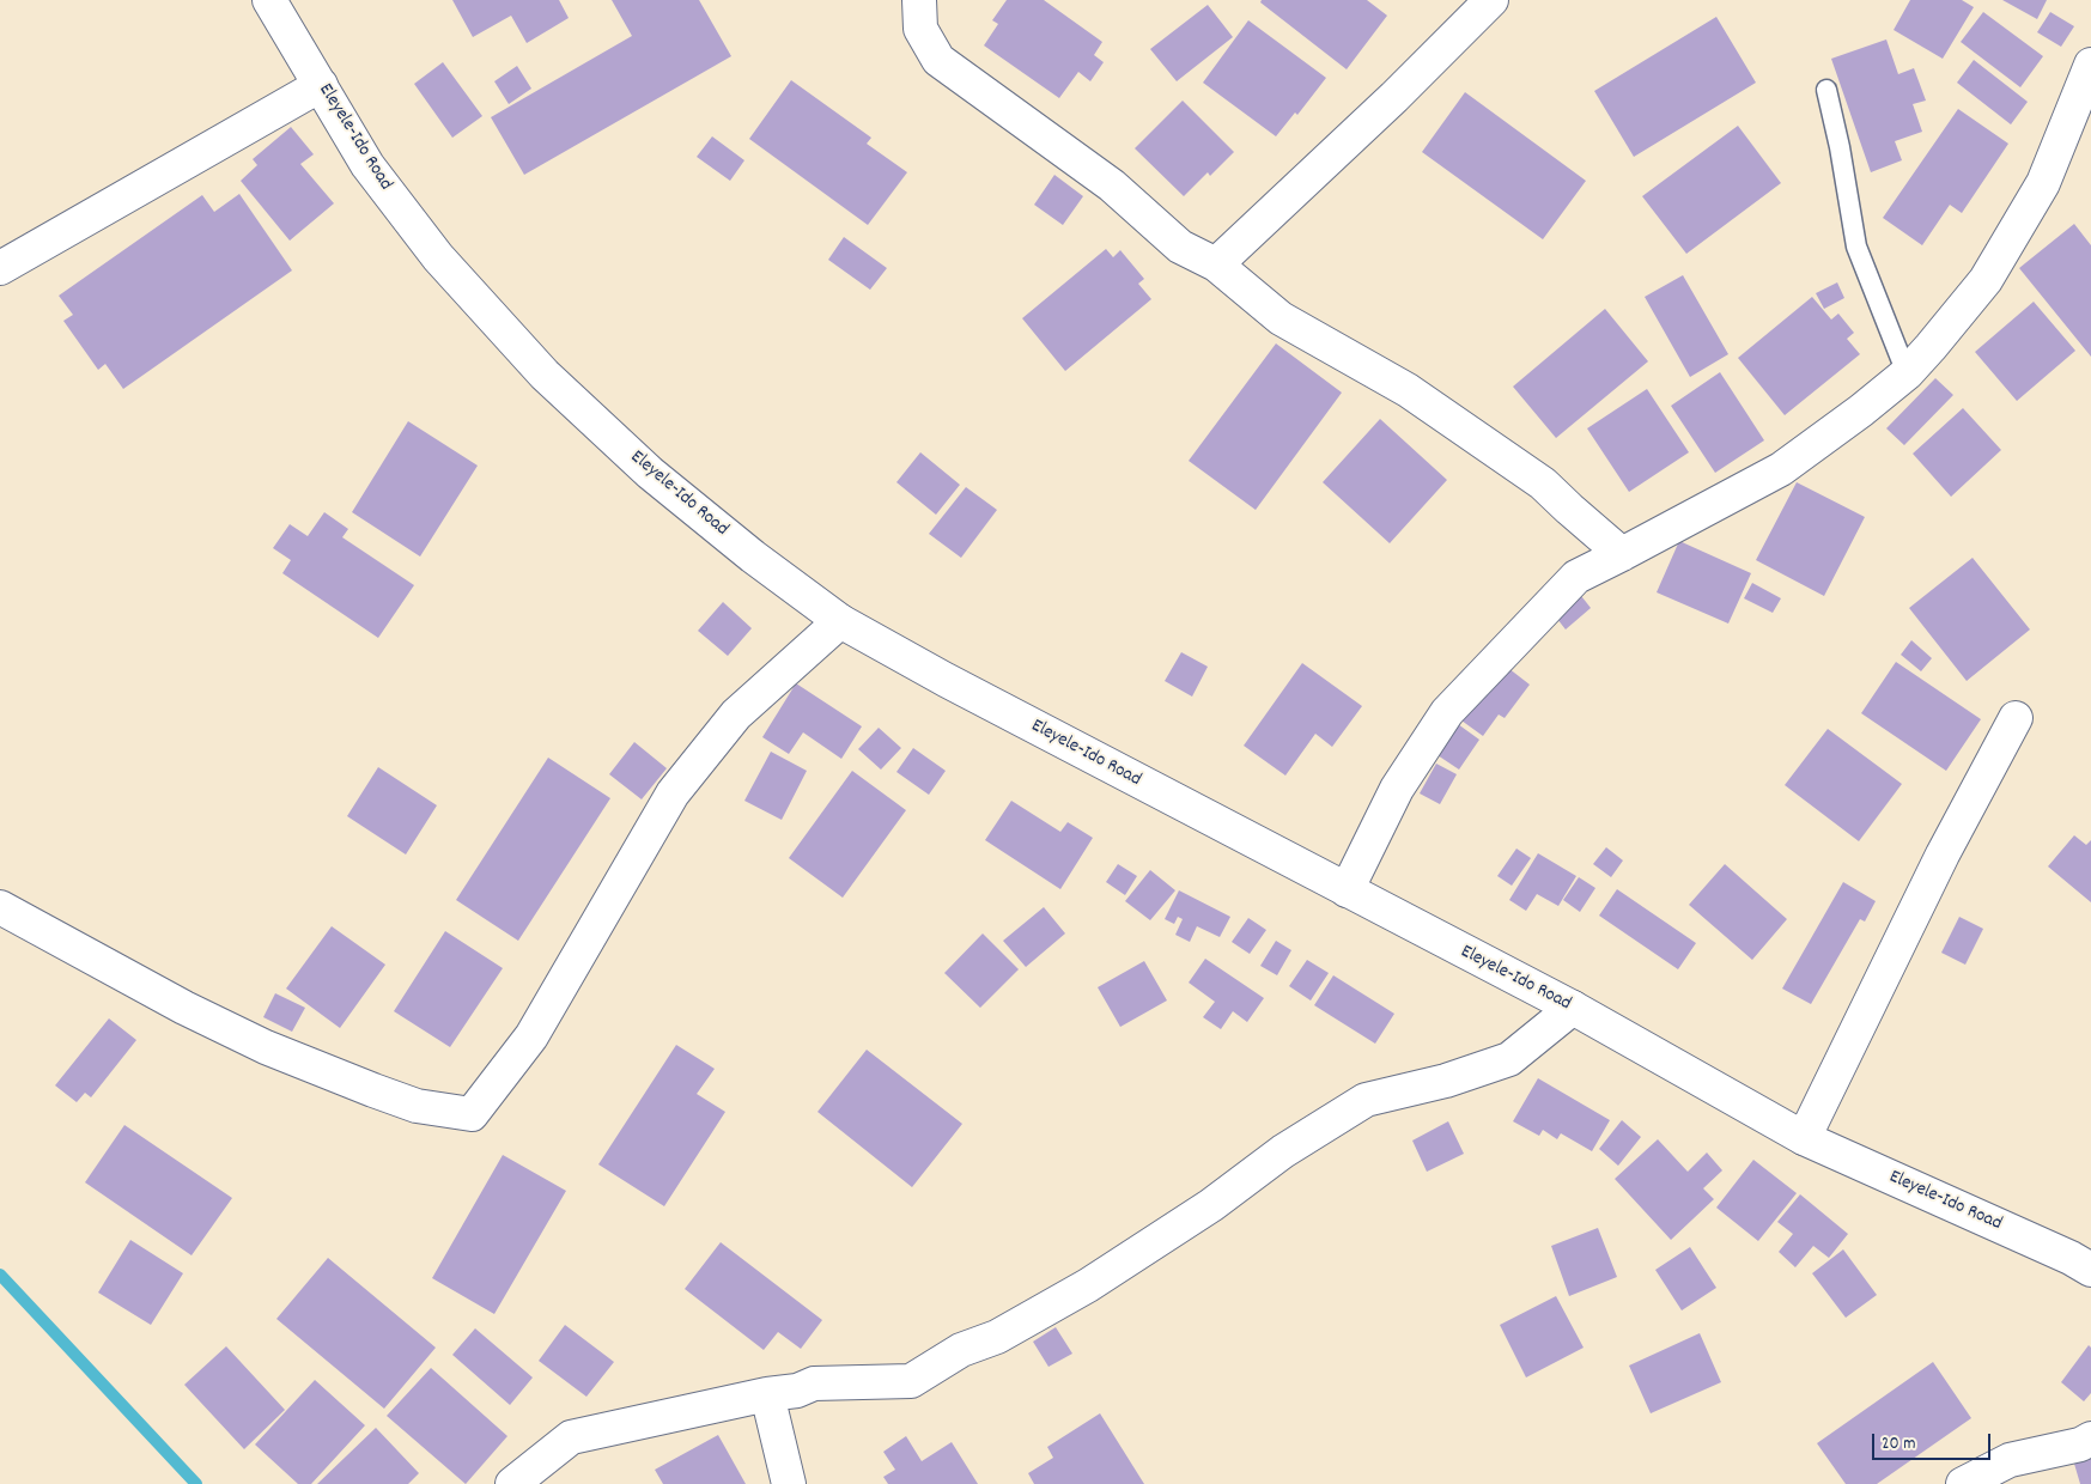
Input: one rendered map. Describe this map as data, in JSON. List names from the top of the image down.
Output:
{
  "streets": {
    "street": ["Eleyele-Ido Road"]
  },
  "scale_bar": "20 m"
}
